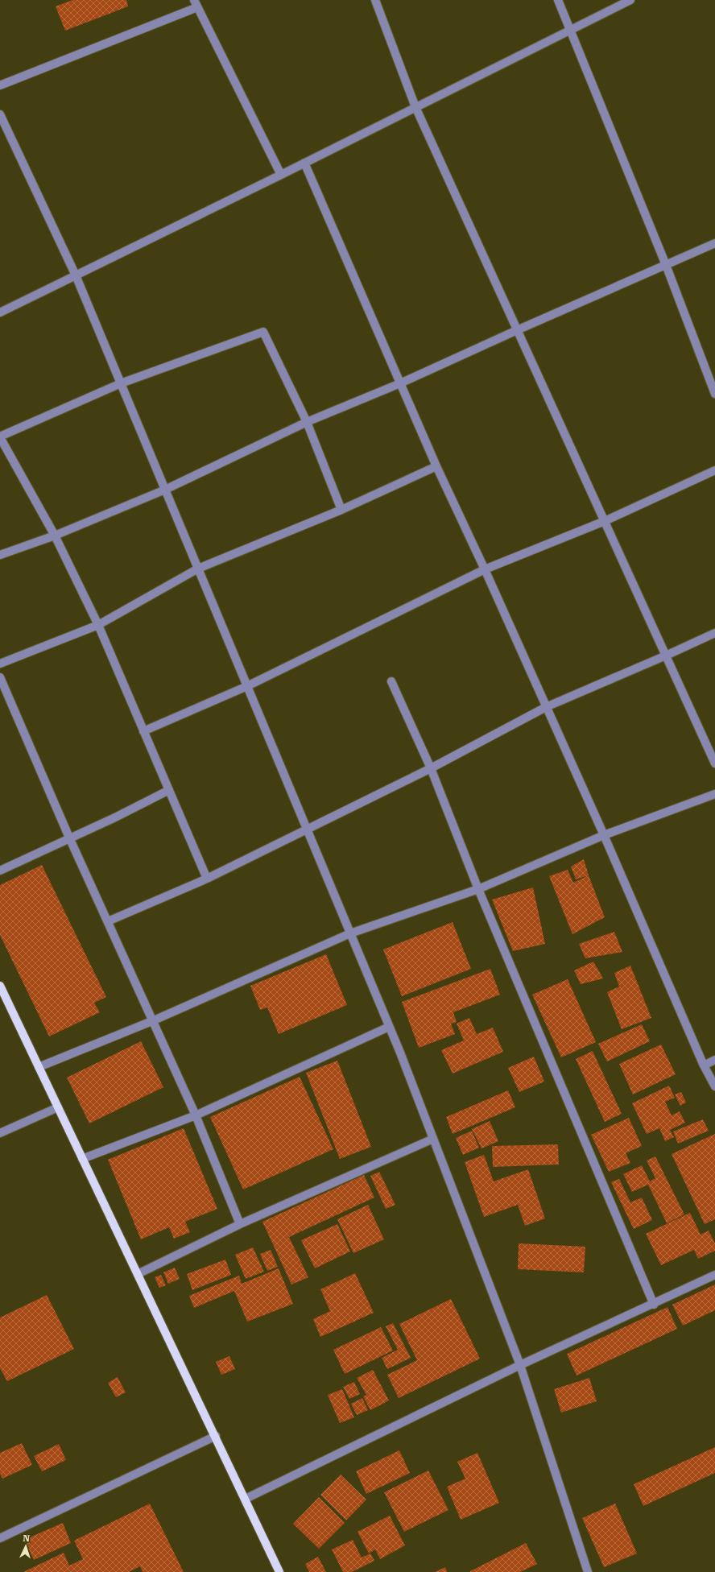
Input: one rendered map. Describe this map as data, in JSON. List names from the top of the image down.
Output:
{
  "north": "top"
}
